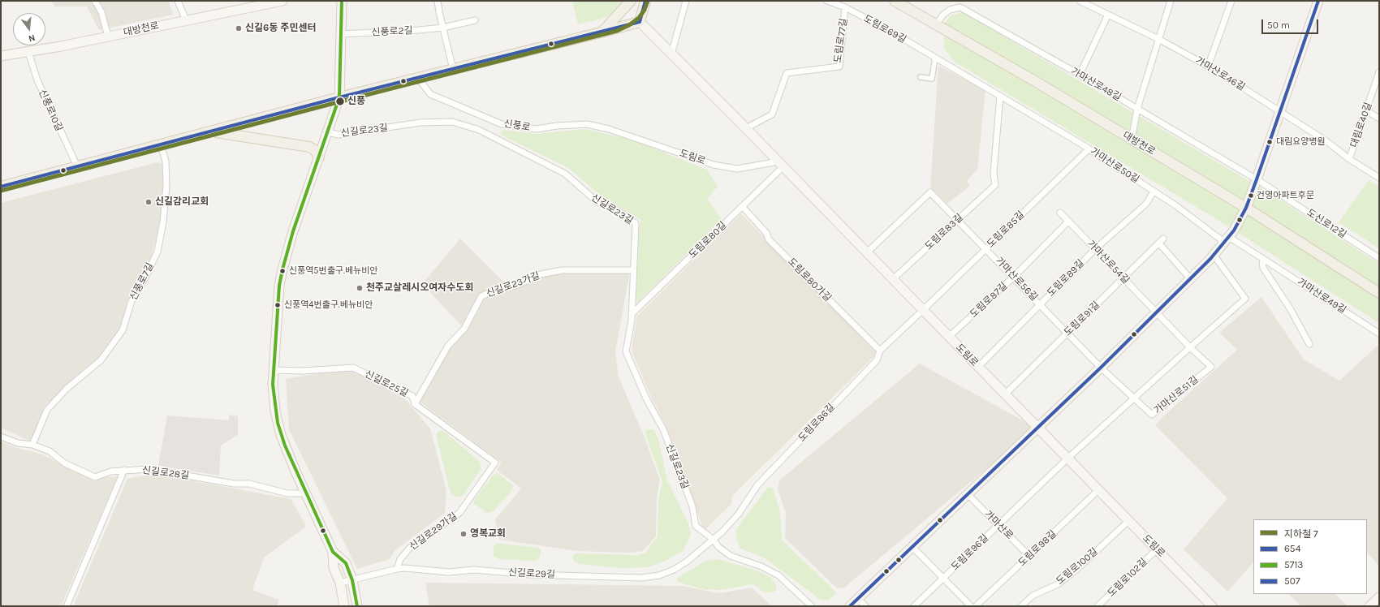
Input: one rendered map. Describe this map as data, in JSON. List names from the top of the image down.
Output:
{
  "streets": {
    "main road": ["대방천로", "도림로"],
    "street": [
      "도림로69길",
      "신풍로2길",
      "도림로77길",
      "가마산로46길",
      "가마산로48길",
      "신풍로10길",
      "대림로40길",
      "신풍로",
      "신길로23길",
      "가마산로50길",
      "도신로12길",
      "도림로85길",
      "도림로83길",
      "도림로80길",
      "가마산로54길",
      "도림로89길",
      "가마산로56길",
      "도림로80가길",
      "신풍로7길",
      "신길로23가길",
      "가마산로49길",
      "도림로87길",
      "도림로91길",
      "신길로25길",
      "가마산로51길",
      "도림로86길",
      "신길로28길",
      "가마산로",
      "신길로29가길",
      "도림로98길",
      "도림로96길",
      "도림로100길",
      "신길로29길",
      "도림로102길"
    ]
  },
  "crossings": [
    ["대방천로", "가마산로48길"],
    ["대방천로", "신풍로10길"],
    ["도림로69길", "도림로77길"],
    ["도림로69길", "가마산로50길"],
    ["도림로77길", "도림로"],
    ["가마산로46길", "대림로40길"],
    ["가마산로48길", "도신로12길"],
    ["신풍로", "도림로"],
    ["신길로23길", "도림로80길"],
    ["신길로23길", "신길로23가길"],
    ["신길로23길", "도림로86길"],
    ["신길로23길", "신길로29길"],
    ["도림로", "도림로85길"],
    ["도림로", "도림로83길"],
    ["도림로", "도림로80길"],
    ["도림로", "도림로89길"],
    ["도림로", "가마산로56길"],
    ["도림로", "도림로87길"],
    ["도림로", "도림로91길"],
    ["도림로", "도림로86길"],
    ["도림로", "도림로98길"],
    ["도림로", "도림로96길"],
    ["도림로", "도림로100길"],
    ["도림로", "도림로102길"],
    ["가마산로50길", "도림로85길"],
    ["가마산로50길", "도림로83길"],
    ["가마산로50길", "도림로89길"],
    ["가마산로50길", "가마산로49길"],
    ["도림로85길", "가마산로56길"],
    ["도림로85길", "도림로86길"],
    ["도림로83길", "가마산로56길"],
    ["도림로80길", "도림로80가길"],
    ["가마산로54길", "도림로89길"],
    ["가마산로54길", "도림로87길"],
    ["가마산로54길", "도림로91길"],
    ["도림로89길", "가마산로56길"],
    ["가마산로56길", "도림로87길"],
    ["가마산로56길", "도림로91길"],
    ["도림로80가길", "도림로86길"],
    ["신풍로7길", "신길로28길"],
    ["신길로23가길", "신길로25길"],
    ["신길로25길", "신길로29가길"],
    ["도림로86길", "신길로29길"],
    ["가마산로", "도림로98길"],
    ["가마산로", "도림로96길"],
    ["신길로29가길", "신길로29길"]
  ],
  "places": [
    "신길6동 주민센터",
    "신풍",
    "대림요양병원",
    "건영아파트후문",
    "신길감리교회",
    "신풍역5번출구.베뉴비안",
    "천주교살레시오여자수도회",
    "신풍역4번출구.베뉴비안",
    "영복교회"
  ],
  "lines": [
    "metro line 7",
    "transit line 654",
    "transit line 5713",
    "transit line 507"
  ],
  "legend": [
    "지하철 7",
    "654",
    "5713",
    "507"
  ],
  "scale_bar": "50 m",
  "north": "bottom"
}
